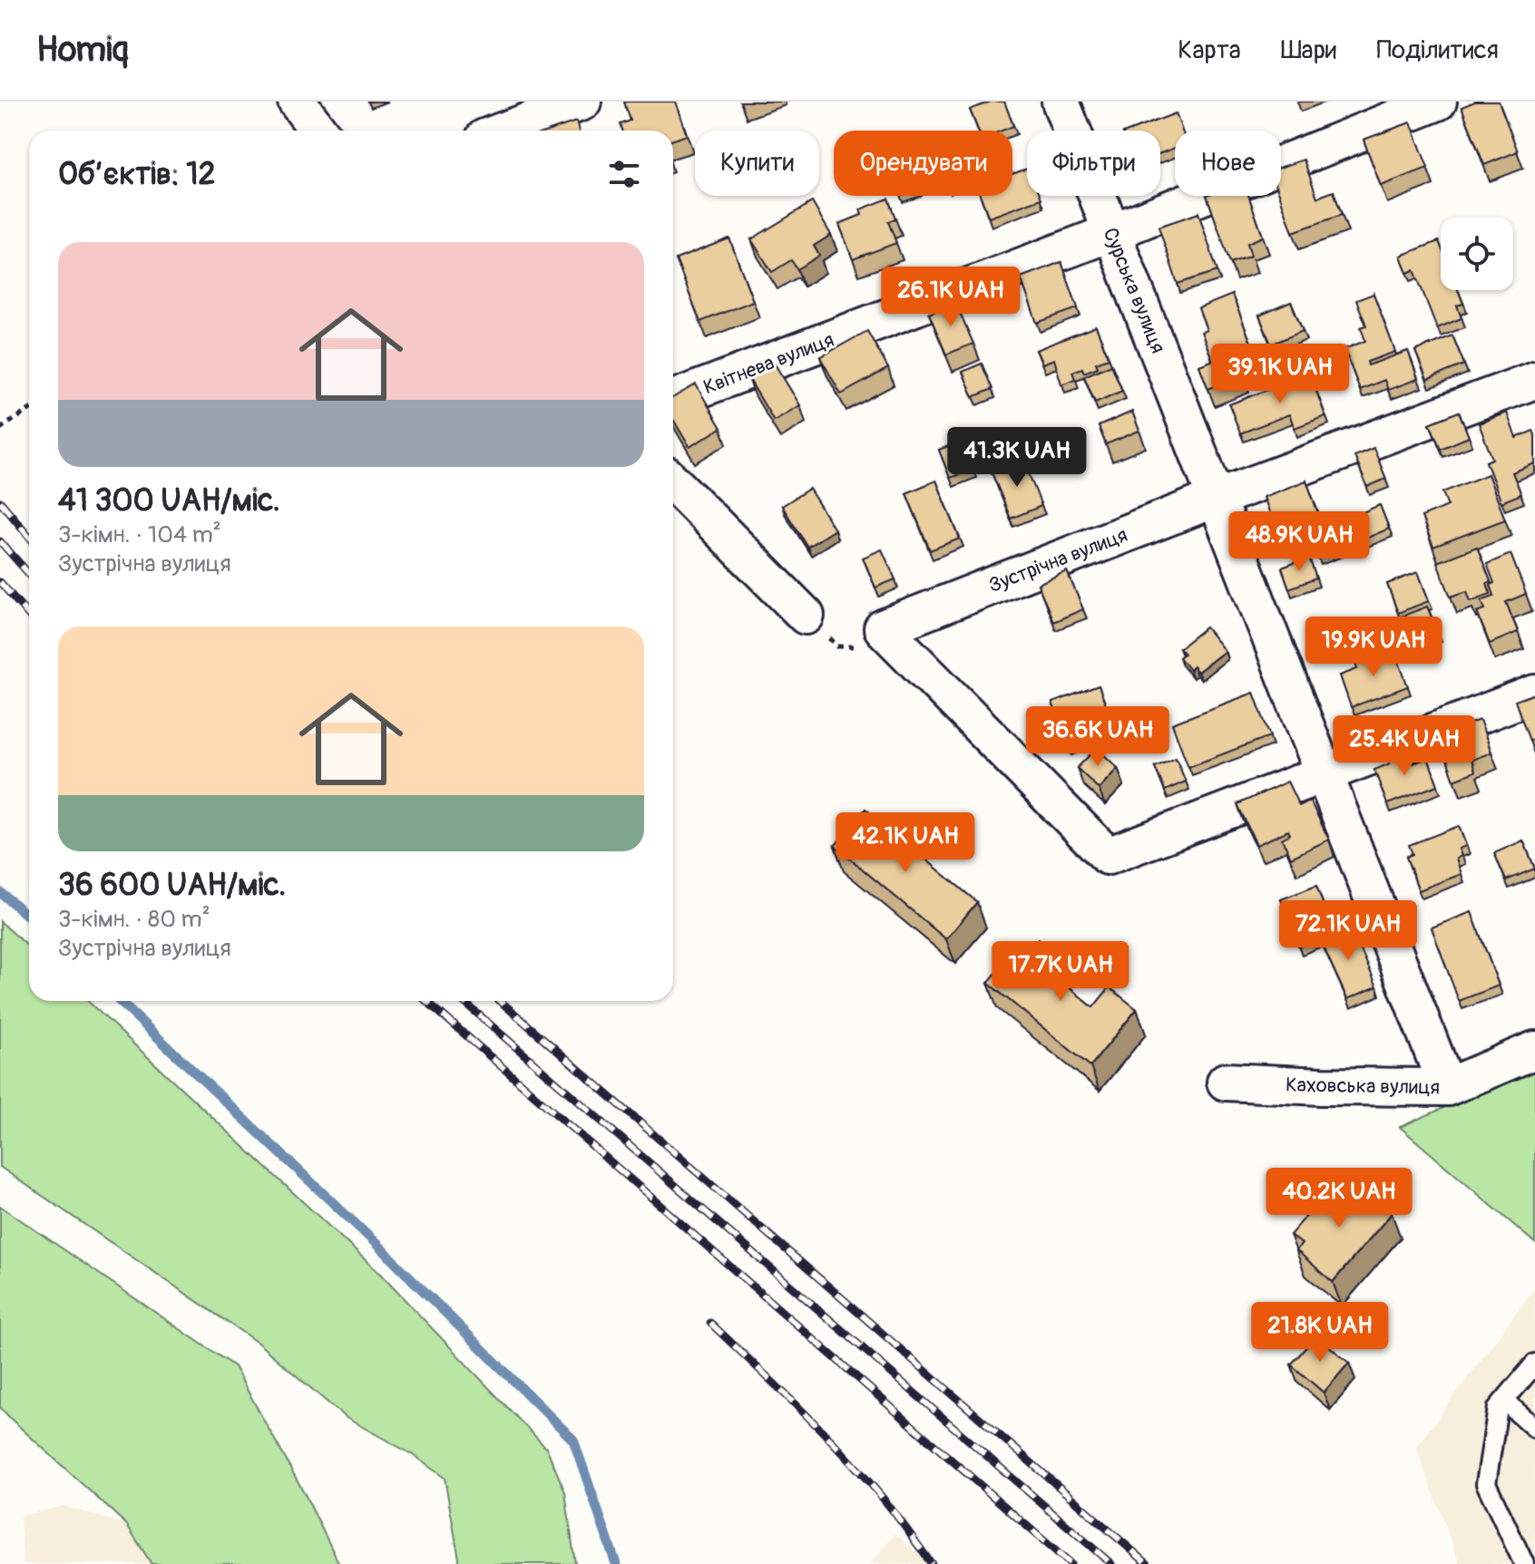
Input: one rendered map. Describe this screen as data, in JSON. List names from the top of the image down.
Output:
{
  "streets": {
    "street": [
      "Сурська вулиця",
      "Квітнева вулиця",
      "Зустрічна вулиця",
      "Каховська вулиця"
    ]
  },
  "crossings": [
    ["Сурська вулиця", "Квітнева вулиця"],
    ["Сурська вулиця", "Зустрічна вулиця"],
    ["Сурська вулиця", "Каховська вулиця"]
  ],
  "page": {
    "header": "Homiq",
    "nav": ["Карта", "Шари", "Поділитися"],
    "chip": [
      "Купити",
      "Орендувати",
      "Фільтри",
      "Нове"
    ],
    "heading": "Об’єктів: 12",
    "list": [
      {
        "name": "41 300 UAH/міс.",
        "note": "3-кімн. · 104 m² · Зустрічна вулиця"
      },
      {
        "name": "36 600 UAH/міс.",
        "note": "3-кімн. · 80 m² · Зустрічна вулиця"
      }
    ],
    "price": [
      "26.1K UAH",
      "39.1K UAH",
      "41.3K UAH",
      "48.9K UAH",
      "19.9K UAH",
      "36.6K UAH",
      "25.4K UAH",
      "42.1K UAH",
      "72.1K UAH",
      "17.7K UAH",
      "40.2K UAH",
      "21.8K UAH"
    ]
  }
}
